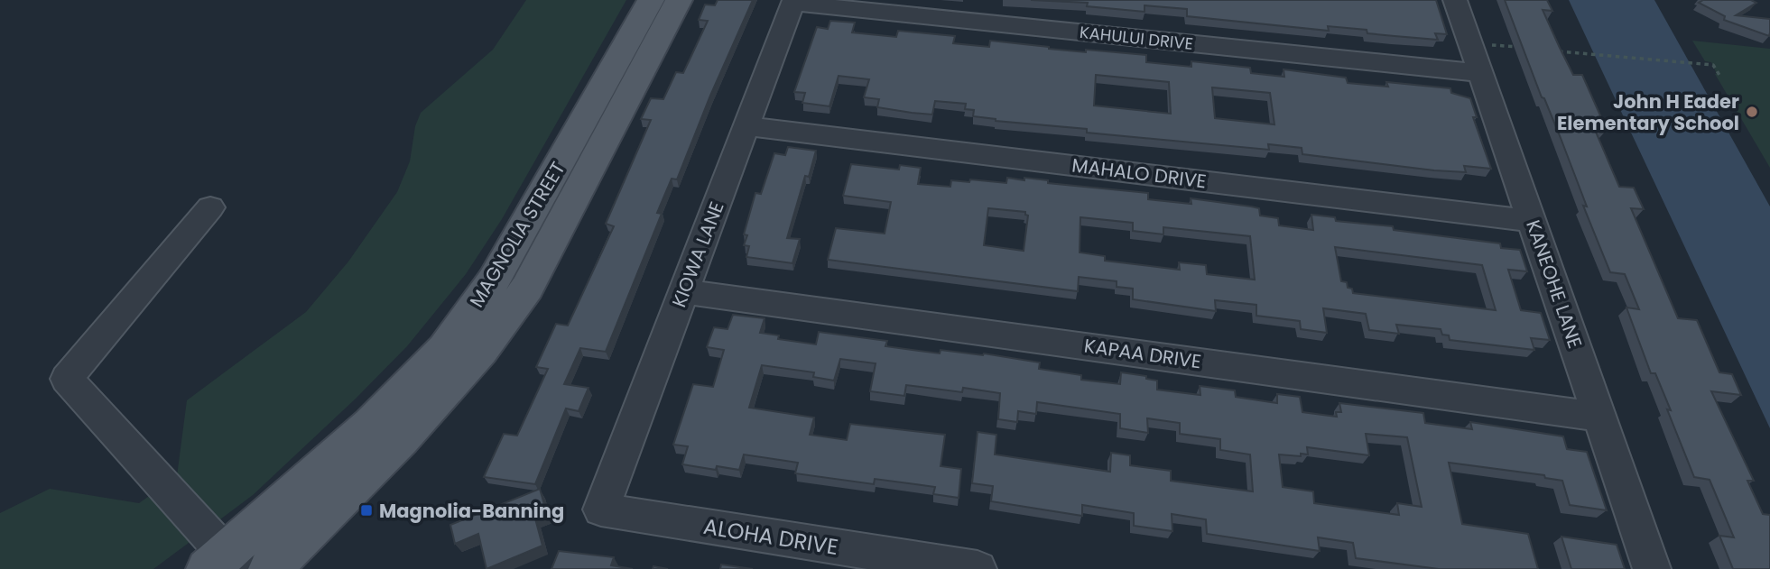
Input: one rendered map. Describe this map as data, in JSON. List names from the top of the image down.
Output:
{
  "streets": {
    "main road": ["MAGNOLIA STREET"],
    "street": [
      "KAHULUI DRIVE",
      "MAHALO DRIVE",
      "KIOWA LANE",
      "KANEOHE LANE",
      "KAPAA DRIVE",
      "ALOHA DRIVE"
    ]
  },
  "crossings": [
    ["KAHULUI DRIVE", "KIOWA LANE"],
    ["KAHULUI DRIVE", "KANEOHE LANE"],
    ["MAHALO DRIVE", "KIOWA LANE"],
    ["MAHALO DRIVE", "KANEOHE LANE"],
    ["KIOWA LANE", "KAPAA DRIVE"],
    ["KIOWA LANE", "ALOHA DRIVE"],
    ["KANEOHE LANE", "KAPAA DRIVE"]
  ],
  "places": {
    "other": ["John H Eader Elementary School"],
    "transit": ["Magnolia-Banning"]
  }
}
